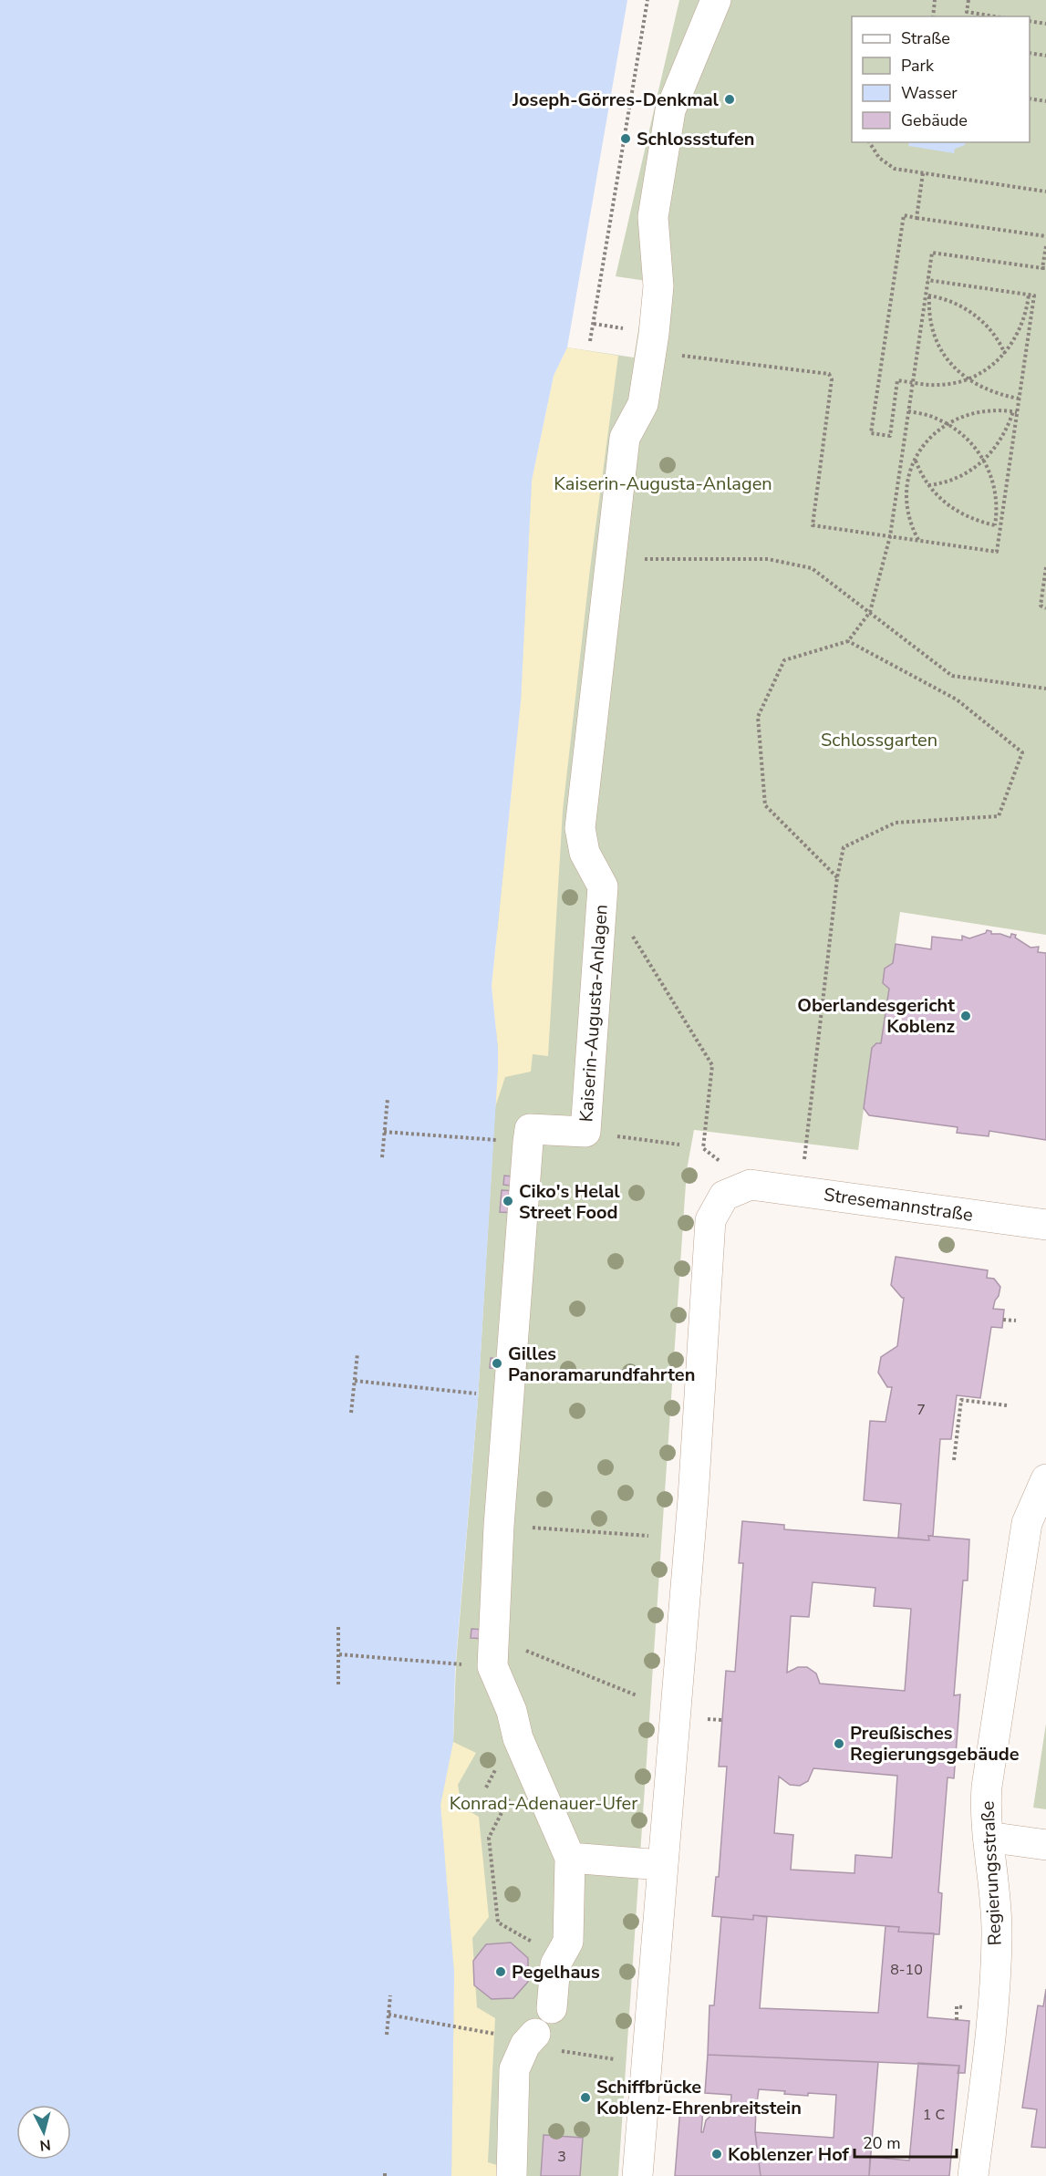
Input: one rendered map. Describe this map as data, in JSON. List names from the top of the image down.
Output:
{
  "streets": {
    "street": ["Kaiserin-Augusta-Anlagen", "Stresemannstraße", "Regierungsstraße"]
  },
  "parks": ["Kaiserin-Augusta-Anlagen", "Schlossgarten", "Konrad-Adenauer-Ufer"],
  "places": [
    "Joseph-Görres-Denkmal",
    "Schlossstufen",
    "Oberlandesgericht Koblenz",
    "Ciko's Helal Street Food",
    "Gilles Panoramarundfahrten",
    "Preußisches Regierungsgebäude",
    "Pegelhaus",
    "Schiffbrücke Koblenz-Ehrenbreitstein",
    "Koblenzer Hof"
  ],
  "house_numbers": [
    "7",
    "8-10",
    "1 C",
    "3"
  ],
  "legend": [
    "Straße",
    "Park",
    "Wasser",
    "Gebäude"
  ],
  "scale_bar": "20 m",
  "north": "bottom"
}
